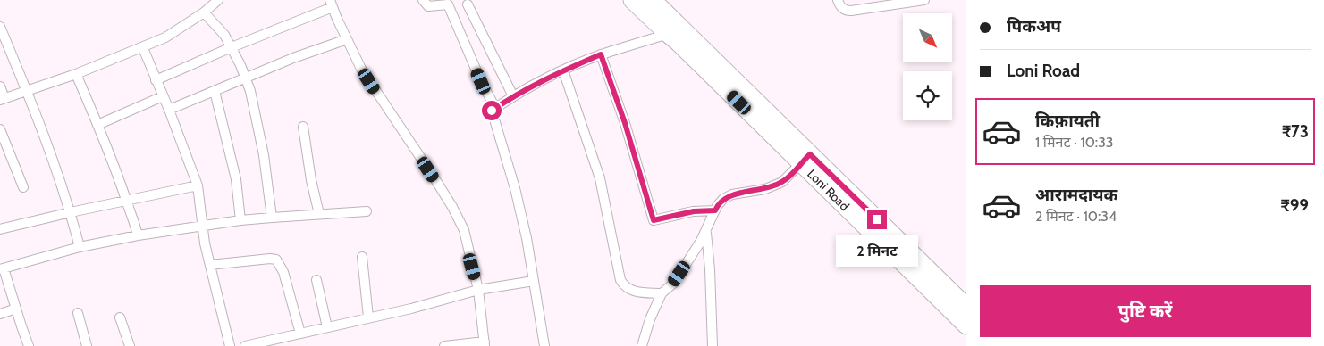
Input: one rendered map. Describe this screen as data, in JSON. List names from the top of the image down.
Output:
{
  "streets": {
    "highway": ["Loni Road"]
  },
  "north": "bottom right",
  "page": {
    "banner": ["पिकअप", "Loni Road"],
    "list": [
      {
        "name": "किफ़ायती",
        "note": "1 मिनट · 10:33",
        "value": "₹73"
      },
      {
        "name": "आरामदायक",
        "note": "2 मिनट · 10:34",
        "value": "₹99"
      }
    ],
    "bubble": "2 मिनट",
    "buttons": "पुष्टि करें"
  }
}
